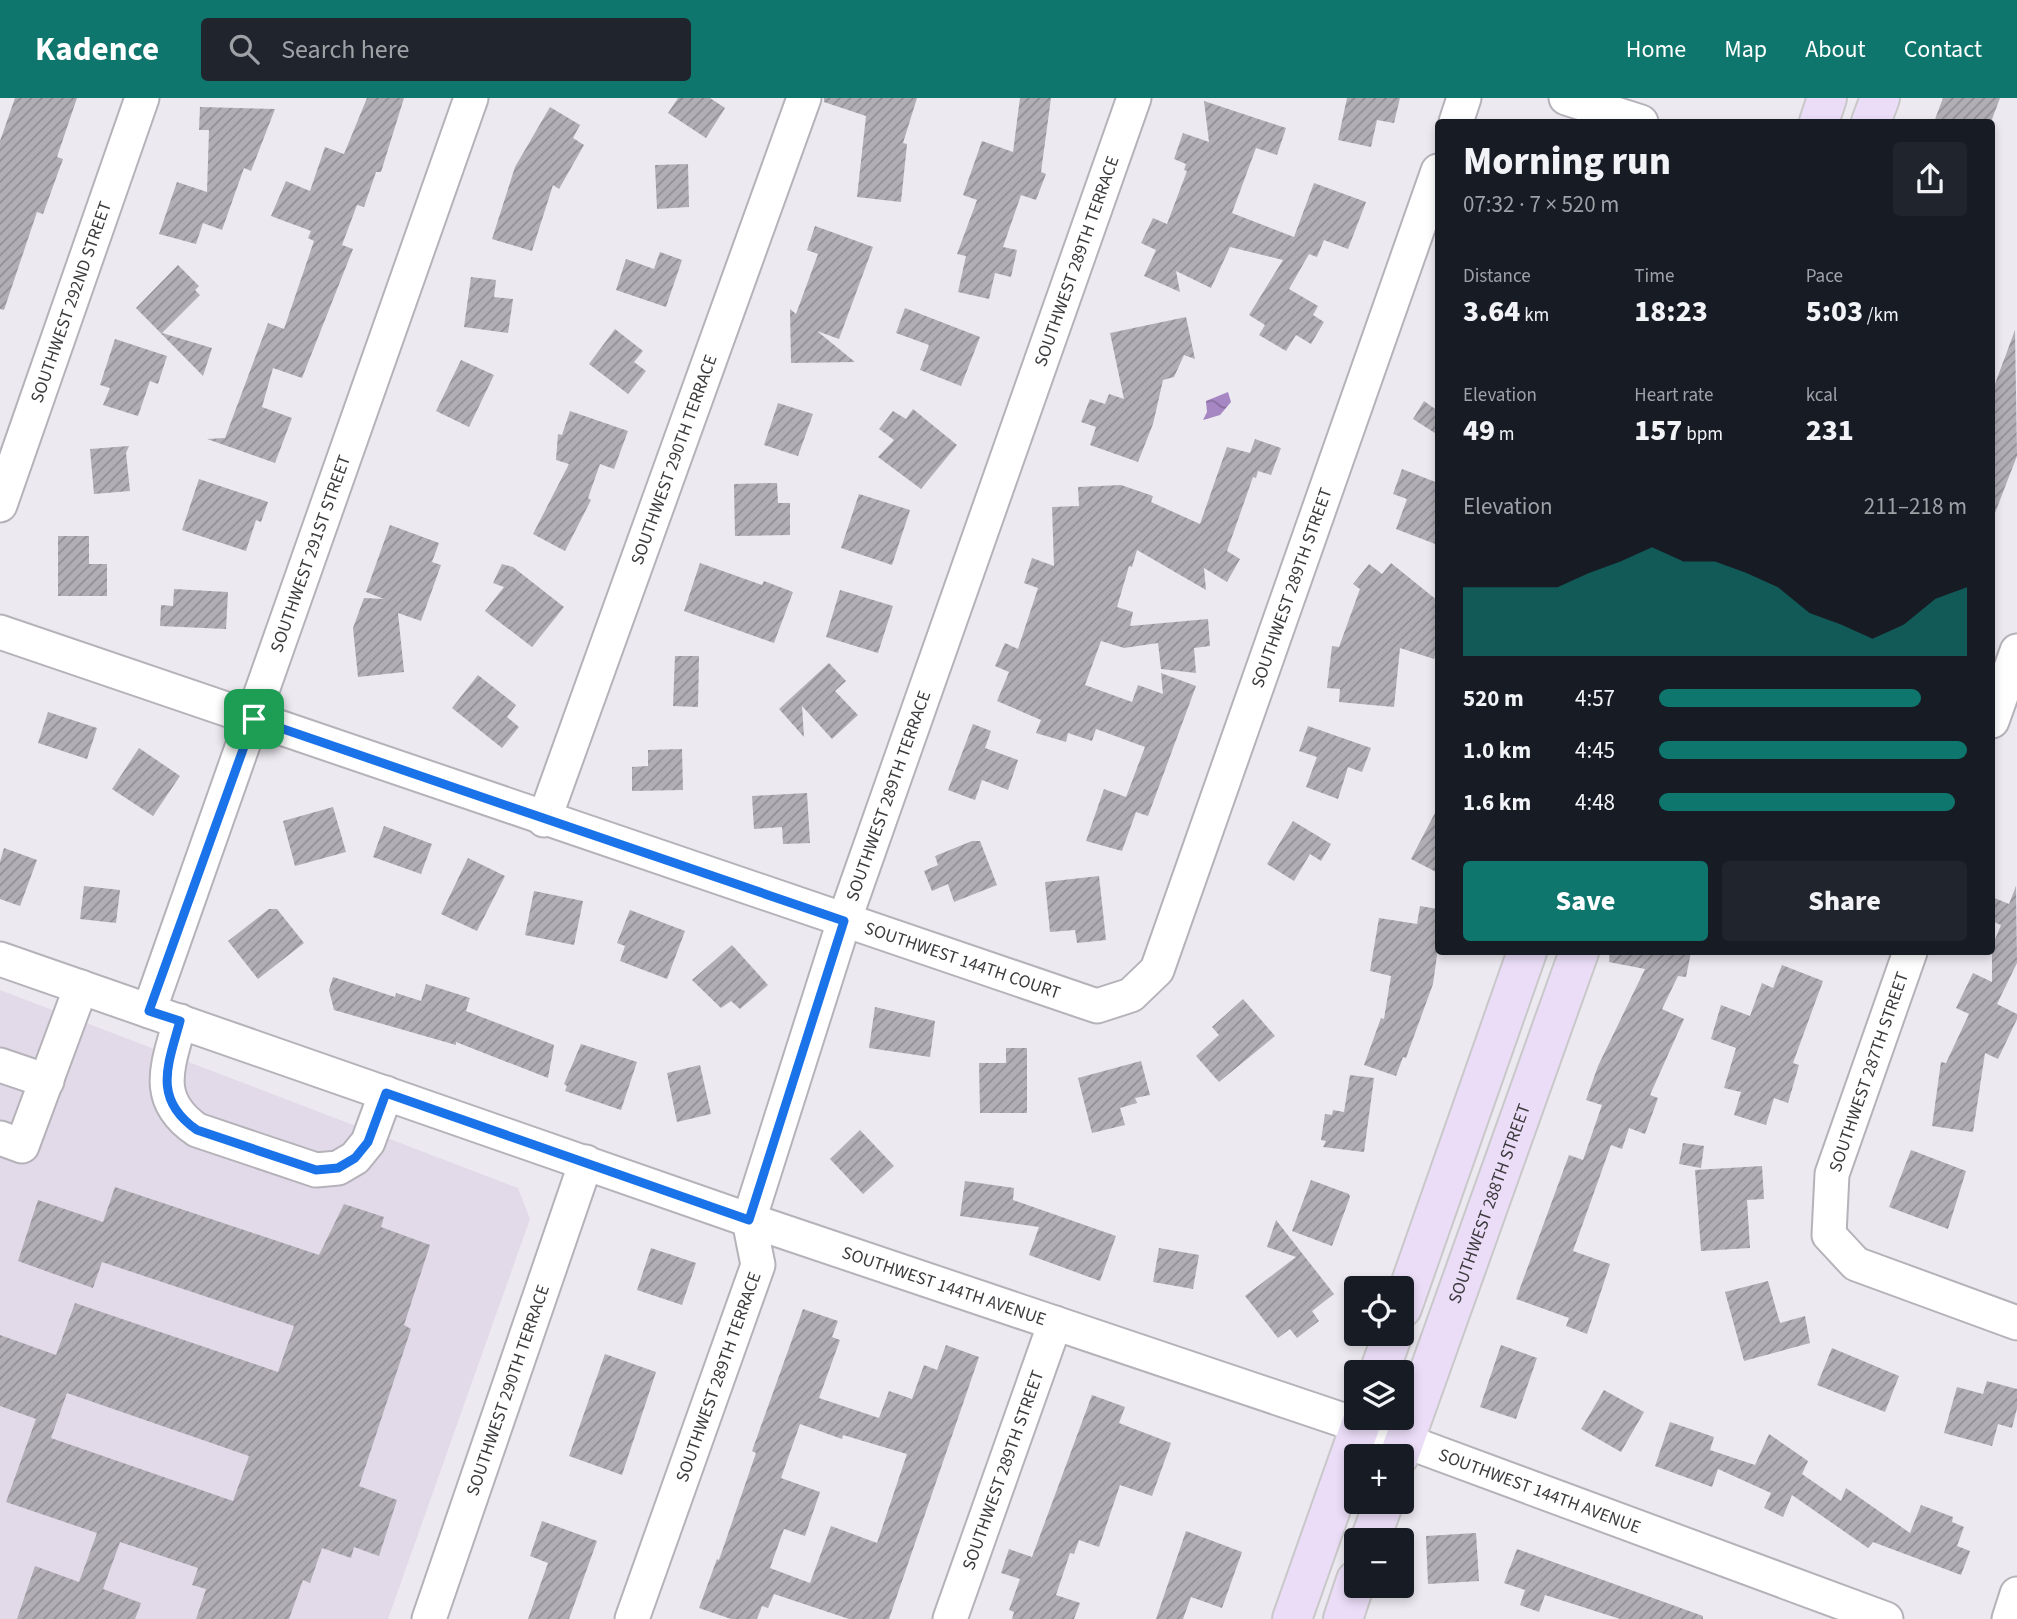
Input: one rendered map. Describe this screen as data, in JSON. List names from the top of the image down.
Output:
{
  "streets": {
    "main road": ["SOUTHWEST 288TH STREET"],
    "street": [
      "SOUTHWEST 289TH TERRACE",
      "SOUTHWEST 292ND STREET",
      "SOUTHWEST 290TH TERRACE",
      "SOUTHWEST 291ST STREET",
      "SOUTHWEST 289TH STREET",
      "SOUTHWEST 144TH COURT",
      "SOUTHWEST 287TH STREET",
      "SOUTHWEST 144TH AVENUE"
    ]
  },
  "crossings": [
    ["SOUTHWEST 289TH TERRACE", "SOUTHWEST 144TH COURT"],
    ["SOUTHWEST 289TH TERRACE", "SOUTHWEST 144TH AVENUE"],
    ["SOUTHWEST 290TH TERRACE", "SOUTHWEST 144TH COURT"],
    ["SOUTHWEST 290TH TERRACE", "SOUTHWEST 144TH AVENUE"],
    ["SOUTHWEST 291ST STREET", "SOUTHWEST 144TH COURT"],
    ["SOUTHWEST 291ST STREET", "SOUTHWEST 144TH AVENUE"],
    ["SOUTHWEST 289TH STREET", "SOUTHWEST 144TH COURT"],
    ["SOUTHWEST 289TH STREET", "SOUTHWEST 144TH AVENUE"]
  ],
  "page": {
    "header": "Kadence",
    "search": "Search here",
    "nav": [
      "Home",
      "Map",
      "About",
      "Contact"
    ],
    "heading": ["Morning run", "07:32 · 7 × 520 m"],
    "stats": [
      ["Distance", "3.64 km"],
      ["Time", "18:23"],
      ["Pace", "5:03 /km"],
      ["Elevation", "49 m"],
      ["Heart rate", "157 bpm"],
      ["kcal", "231"]
    ],
    "chart": ["Elevation", "211–218 m"],
    "list": [
      {
        "name": "520 m",
        "note": "4:57"
      },
      {
        "name": "1.0 km",
        "note": "4:45"
      },
      {
        "name": "1.6 km",
        "note": "4:48"
      }
    ],
    "buttons": ["Save", "Share"],
    "map_buttons": ["+", "−"]
  }
}
